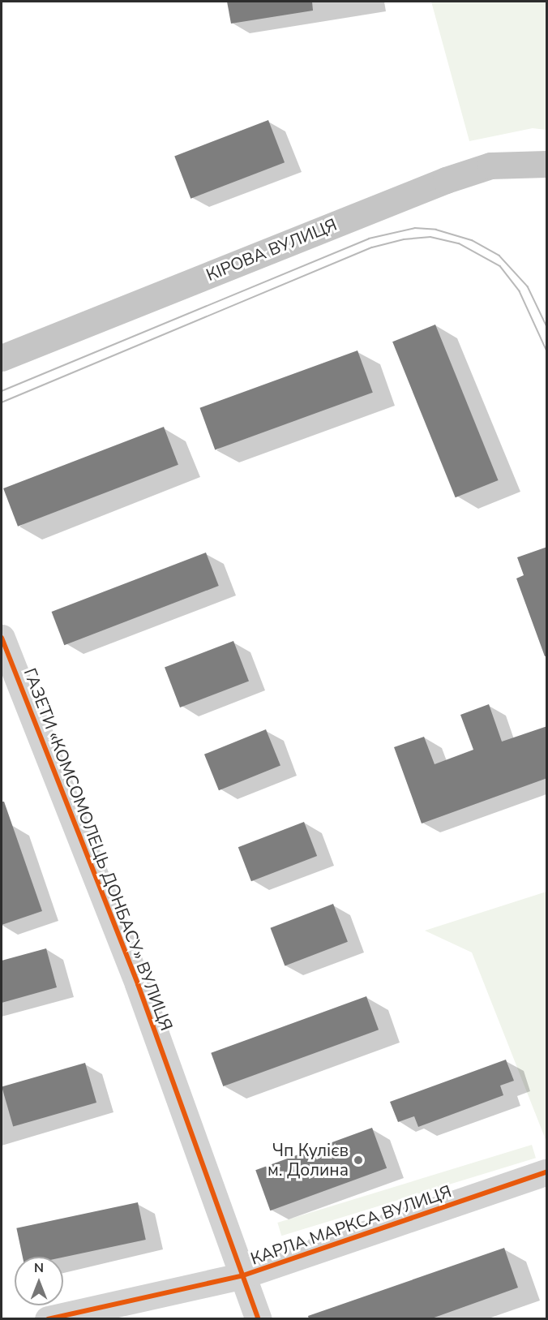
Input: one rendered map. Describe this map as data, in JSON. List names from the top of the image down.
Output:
{
  "streets": {
    "main road": ["КІРОВА ВУЛИЦЯ"],
    "street": ["ГАЗЕТИ «КОМСОМОЛЕЦЬ ДОНБАСУ» ВУЛИЦЯ", "КАРЛА МАРКСА ВУЛИЦЯ"]
  },
  "crossings": [
    ["ГАЗЕТИ «КОМСОМОЛЕЦЬ ДОНБАСУ» ВУЛИЦЯ", "КАРЛА МАРКСА ВУЛИЦЯ"]
  ],
  "places": ["Чп Кулієв м. Долина"],
  "north": "top"
}
